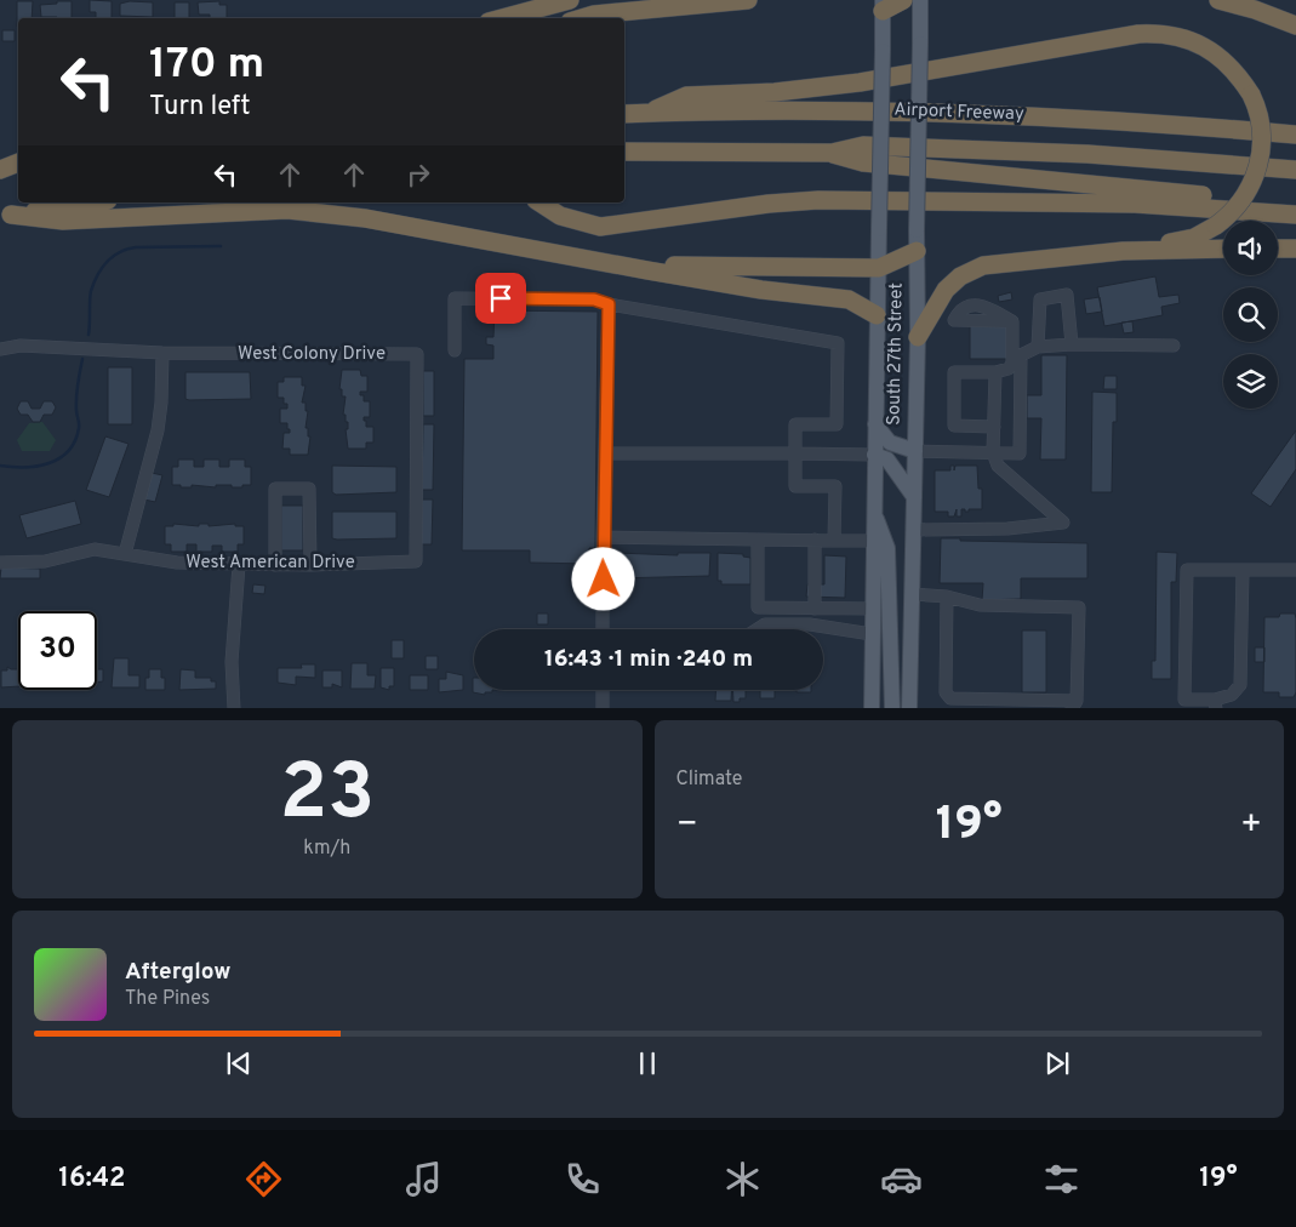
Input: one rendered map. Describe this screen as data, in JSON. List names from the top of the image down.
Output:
{
  "streets": {
    "highway": ["Airport Freeway"],
    "main road": ["South 27th Street"],
    "street": ["West Colony Drive", "West American Drive"]
  },
  "crossings": [
    ["West Colony Drive", "West American Drive"]
  ],
  "page": {
    "turn": ["170 m", "Turn left"],
    "limit": "30",
    "trip": "16:43 · 1 min · 240 m",
    "tile": [
      ["23", "km/h"],
      "Climate"
    ],
    "heat": ["−", "19°", "+"],
    "song": ["Afterglow", "The Pines"],
    "tabs": ["16:42", "19°"]
  }
}
